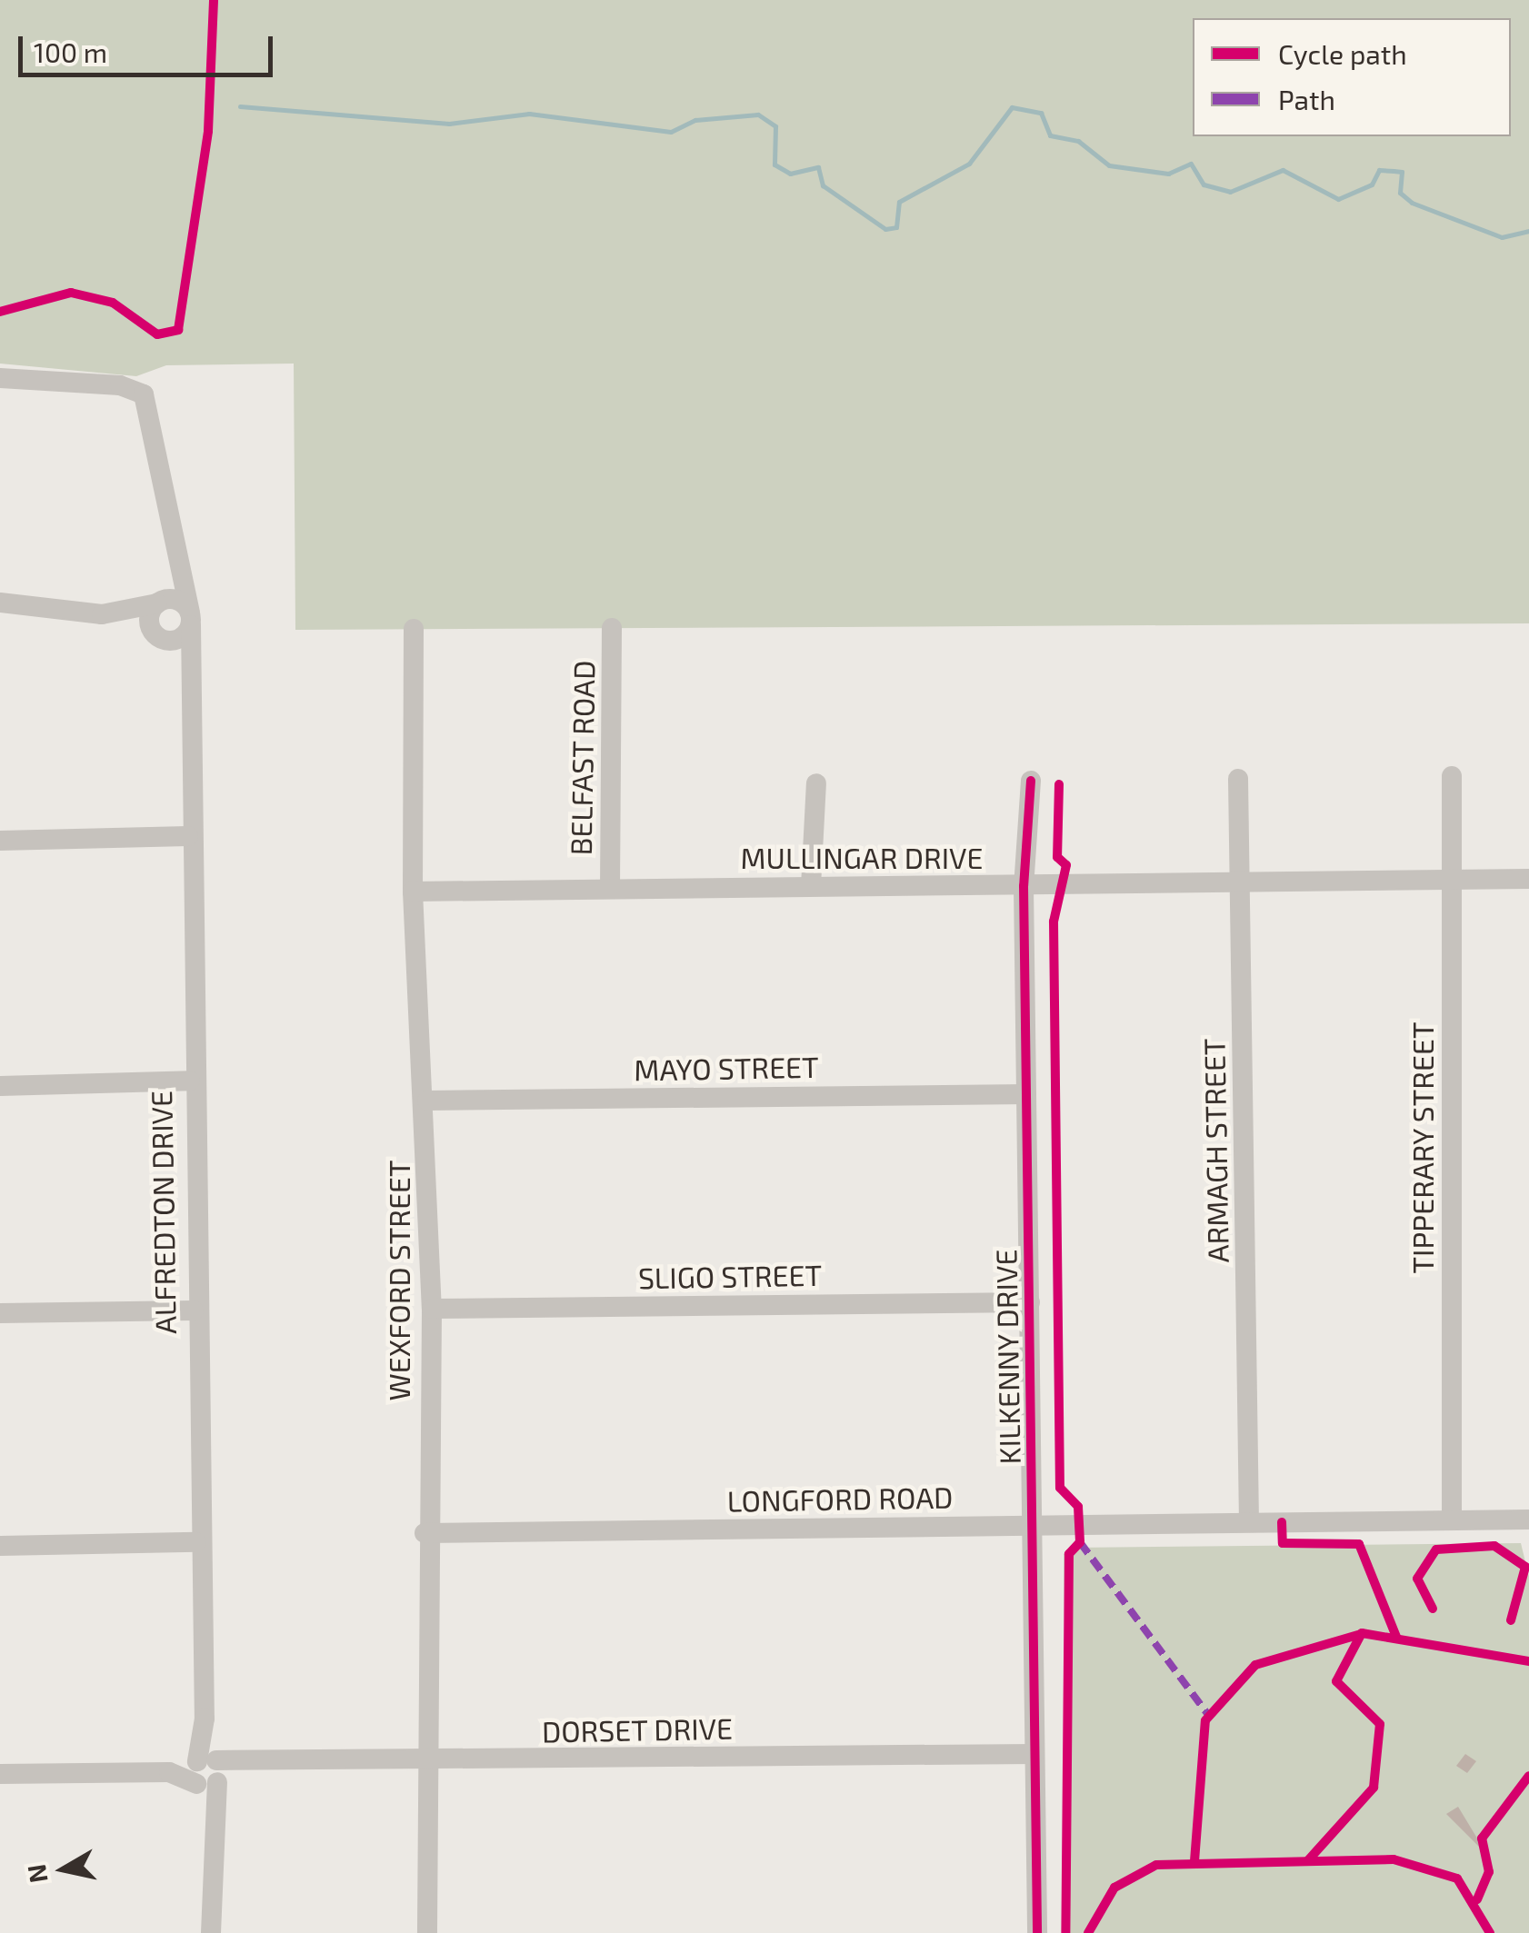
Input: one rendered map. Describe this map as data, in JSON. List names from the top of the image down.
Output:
{
  "streets": {
    "street": [
      "BELFAST ROAD",
      "MULLINGAR DRIVE",
      "MAYO STREET",
      "TIPPERARY STREET",
      "ARMAGH STREET",
      "ALFREDTON DRIVE",
      "SLIGO STREET",
      "WEXFORD STREET",
      "KILKENNY DRIVE",
      "LONGFORD ROAD",
      "DORSET DRIVE"
    ]
  },
  "crossings": [
    ["BELFAST ROAD", "MULLINGAR DRIVE"],
    ["MULLINGAR DRIVE", "TIPPERARY STREET"],
    ["MULLINGAR DRIVE", "ARMAGH STREET"],
    ["MULLINGAR DRIVE", "WEXFORD STREET"],
    ["MULLINGAR DRIVE", "KILKENNY DRIVE"],
    ["MAYO STREET", "WEXFORD STREET"],
    ["MAYO STREET", "KILKENNY DRIVE"],
    ["TIPPERARY STREET", "LONGFORD ROAD"],
    ["ARMAGH STREET", "LONGFORD ROAD"],
    ["ALFREDTON DRIVE", "DORSET DRIVE"],
    ["SLIGO STREET", "WEXFORD STREET"],
    ["SLIGO STREET", "KILKENNY DRIVE"],
    ["WEXFORD STREET", "LONGFORD ROAD"],
    ["WEXFORD STREET", "DORSET DRIVE"],
    ["KILKENNY DRIVE", "LONGFORD ROAD"],
    ["KILKENNY DRIVE", "DORSET DRIVE"]
  ],
  "legend": ["Cycle path", "Path"],
  "scale_bar": "100 m",
  "north": "left"
}
